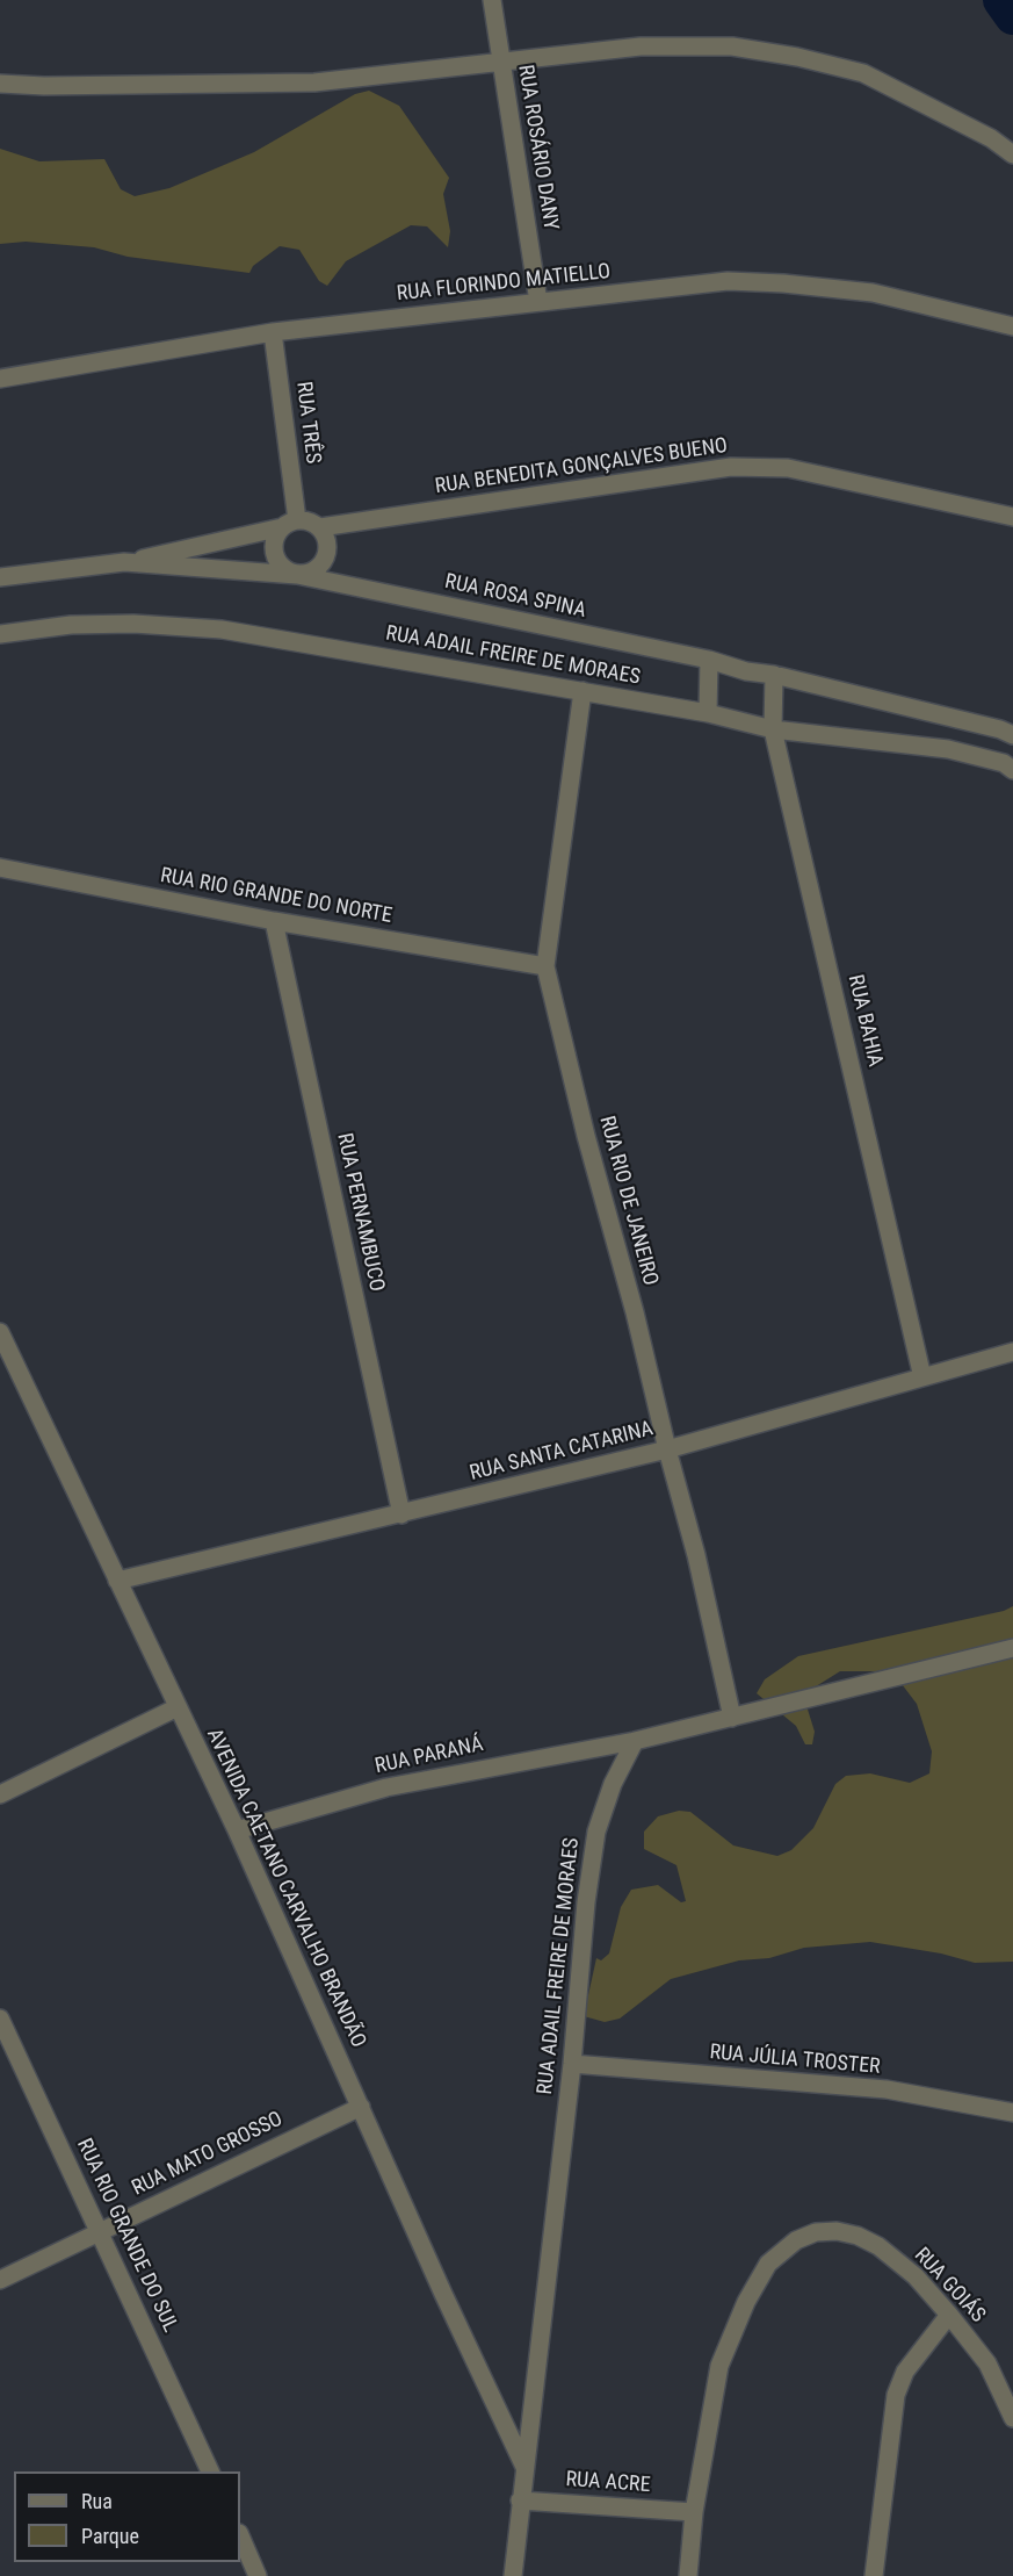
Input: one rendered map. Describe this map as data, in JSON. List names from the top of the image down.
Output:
{
  "streets": {
    "street": [
      "RUA ROSÁRIO DANY",
      "RUA FLORINDO MATIELLO",
      "RUA TRÊS",
      "RUA BENEDITA GONÇALVES BUENO",
      "RUA ROSA SPINA",
      "RUA ADAIL FREIRE DE MORAES",
      "RUA RIO GRANDE DO NORTE",
      "RUA BAHIA",
      "RUA RIO DE JANEIRO",
      "RUA PERNAMBUCO",
      "RUA SANTA CATARINA",
      "RUA PARANÁ",
      "AVENIDA CAETANO CARVALHO BRANDÃO",
      "RUA JÚLIA TROSTER",
      "RUA MATO GROSSO",
      "RUA RIO GRANDE DO SUL",
      "RUA GOIÁS",
      "RUA ACRE"
    ]
  },
  "crossings": [
    ["RUA ROSÁRIO DANY", "RUA FLORINDO MATIELLO"],
    ["RUA FLORINDO MATIELLO", "RUA TRÊS"],
    ["RUA TRÊS", "RUA BENEDITA GONÇALVES BUENO"],
    ["RUA TRÊS", "RUA ROSA SPINA"],
    ["RUA BENEDITA GONÇALVES BUENO", "RUA ROSA SPINA"],
    ["RUA ROSA SPINA", "RUA BAHIA"],
    ["RUA ADAIL FREIRE DE MORAES", "RUA BAHIA"],
    ["RUA ADAIL FREIRE DE MORAES", "RUA RIO DE JANEIRO"],
    ["RUA ADAIL FREIRE DE MORAES", "RUA PARANÁ"],
    ["RUA ADAIL FREIRE DE MORAES", "AVENIDA CAETANO CARVALHO BRANDÃO"],
    ["RUA ADAIL FREIRE DE MORAES", "RUA JÚLIA TROSTER"],
    ["RUA ADAIL FREIRE DE MORAES", "RUA ACRE"],
    ["RUA RIO GRANDE DO NORTE", "RUA RIO DE JANEIRO"],
    ["RUA RIO GRANDE DO NORTE", "RUA PERNAMBUCO"],
    ["RUA BAHIA", "RUA SANTA CATARINA"],
    ["RUA RIO DE JANEIRO", "RUA SANTA CATARINA"],
    ["RUA PERNAMBUCO", "RUA SANTA CATARINA"],
    ["RUA SANTA CATARINA", "AVENIDA CAETANO CARVALHO BRANDÃO"],
    ["RUA PARANÁ", "AVENIDA CAETANO CARVALHO BRANDÃO"],
    ["AVENIDA CAETANO CARVALHO BRANDÃO", "RUA MATO GROSSO"],
    ["RUA MATO GROSSO", "RUA RIO GRANDE DO SUL"],
    ["RUA GOIÁS", "RUA ACRE"]
  ],
  "legend": ["Rua", "Parque"]
}
